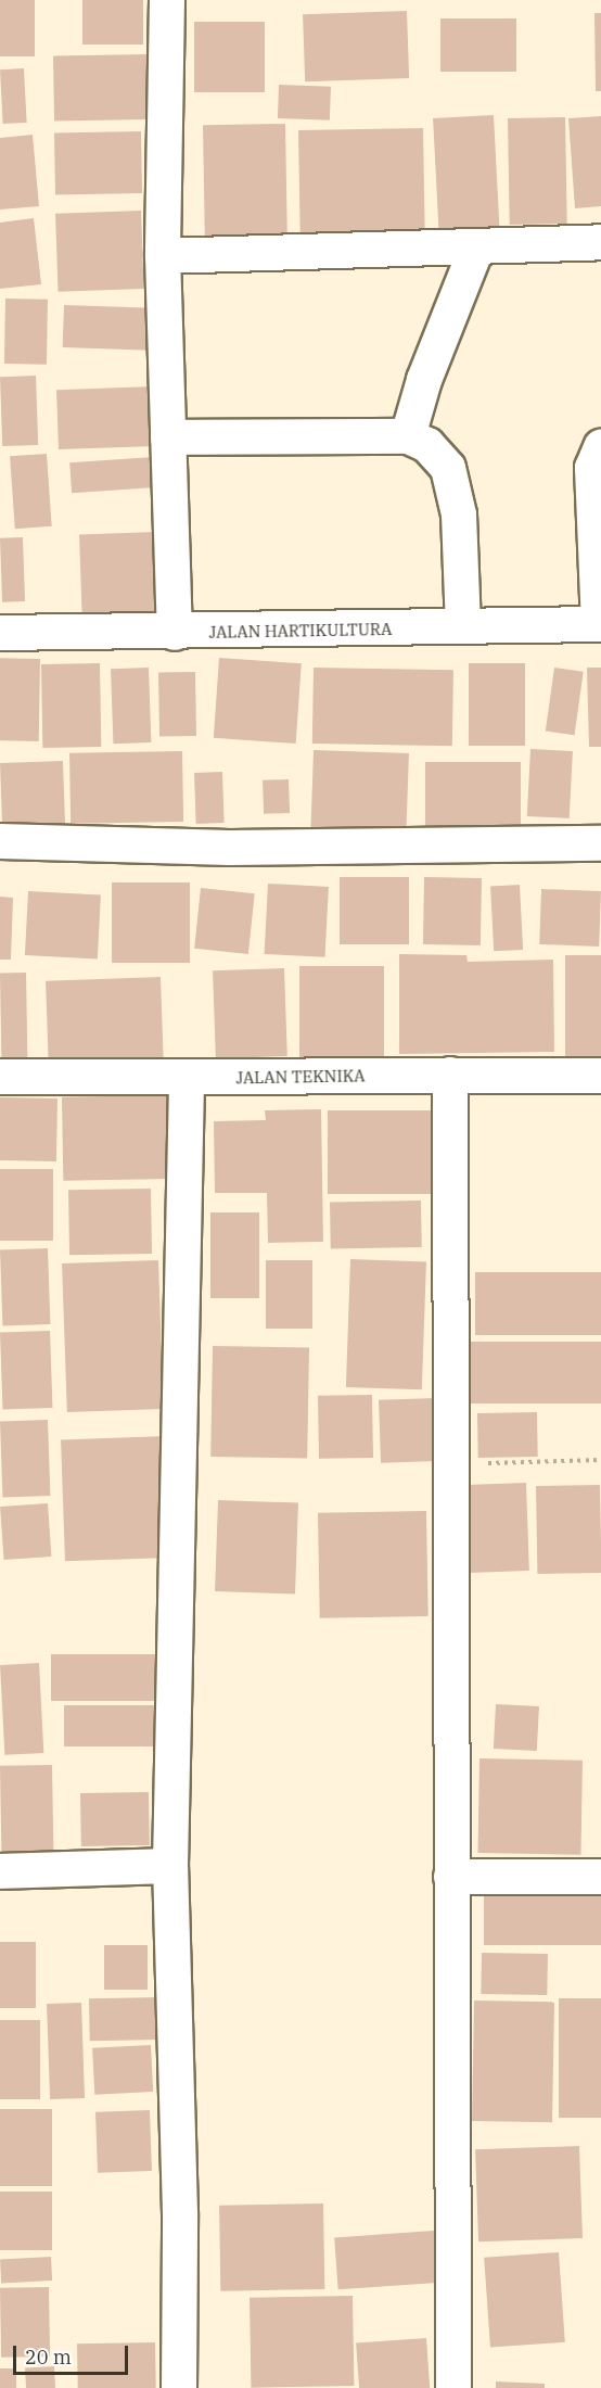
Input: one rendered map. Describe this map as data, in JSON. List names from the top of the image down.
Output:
{
  "streets": {
    "street": ["JALAN HARTIKULTURA", "JALAN TEKNIKA"]
  },
  "scale_bar": "20 m"
}
